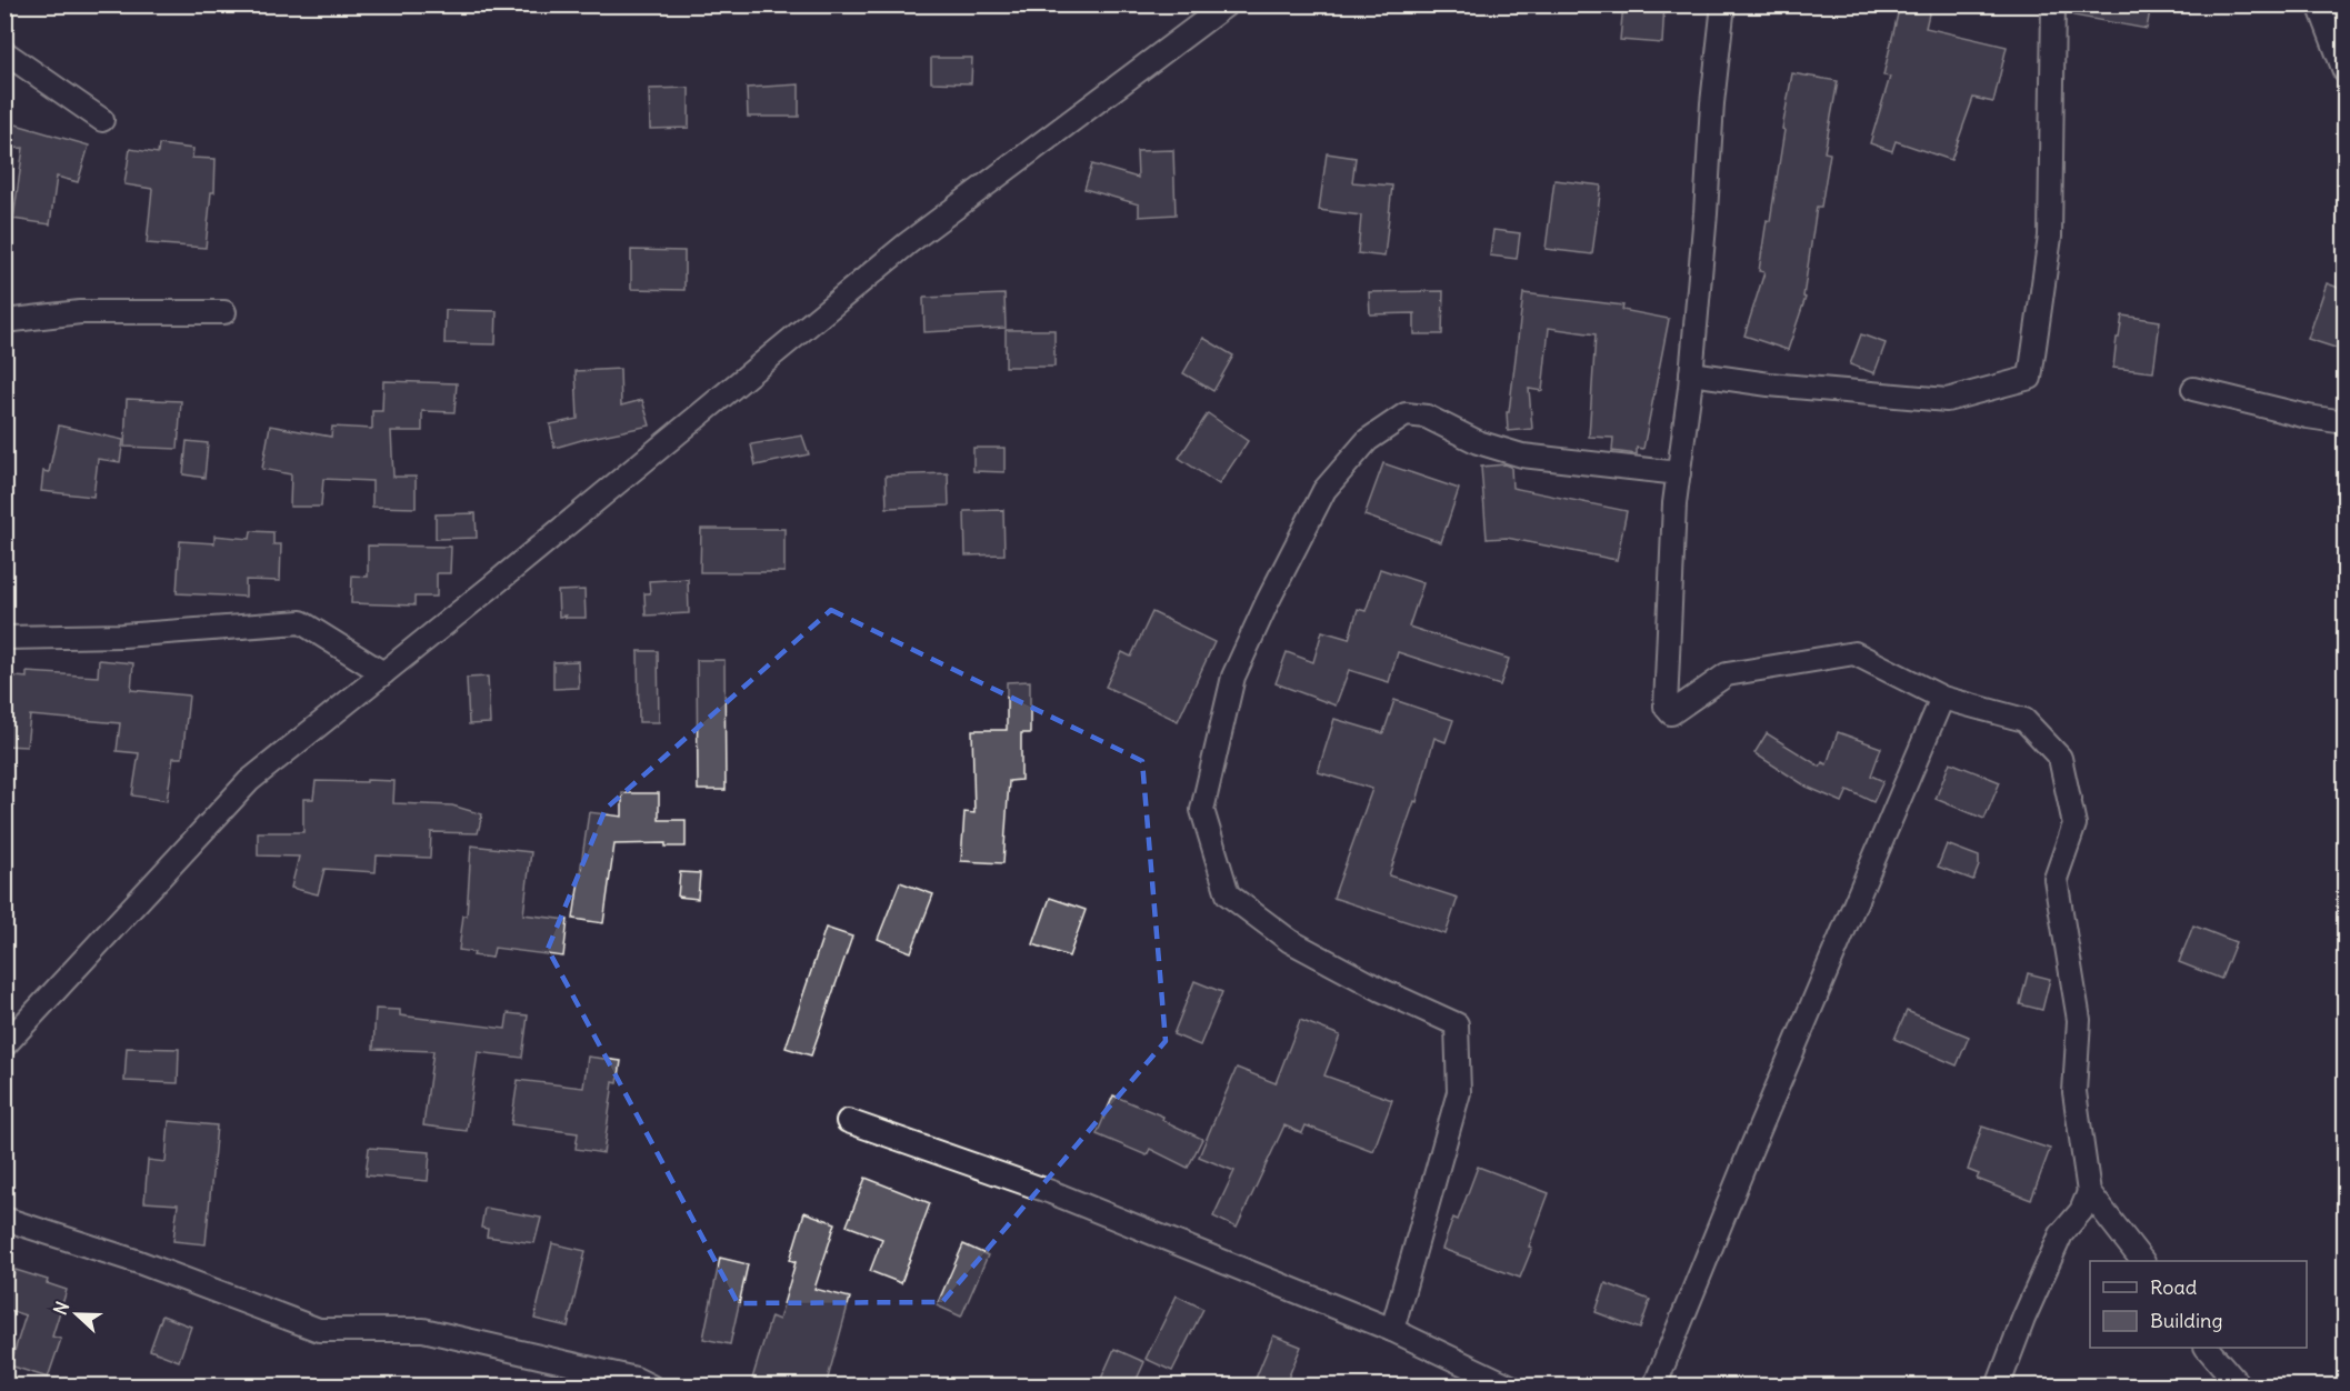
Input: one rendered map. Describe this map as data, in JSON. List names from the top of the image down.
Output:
{
  "legend": ["Road", "Building"],
  "north": "left"
}
